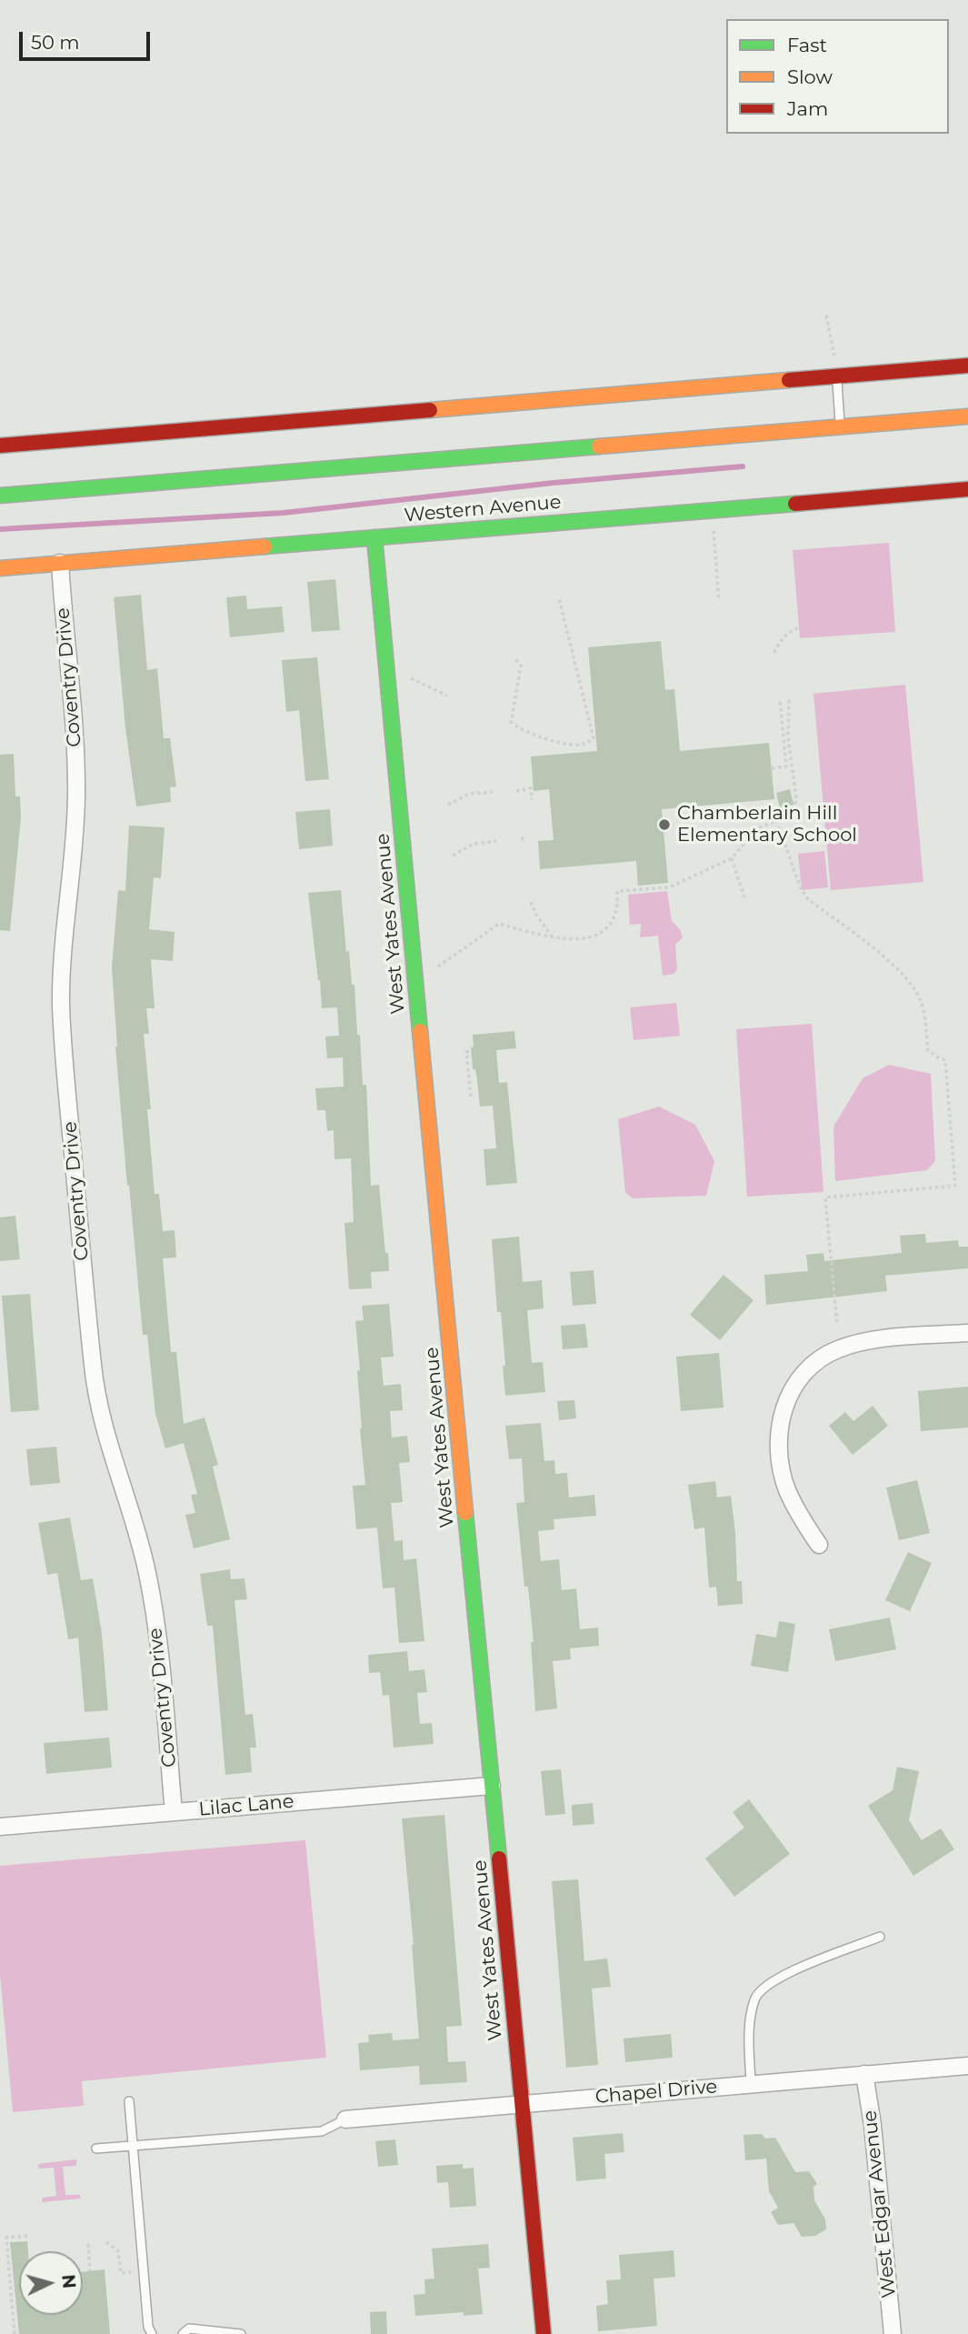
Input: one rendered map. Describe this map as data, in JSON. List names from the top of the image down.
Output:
{
  "streets": {
    "main road": ["Western Avenue", "West Yates Avenue"],
    "street": [
      "Coventry Drive",
      "Lilac Lane",
      "Chapel Drive",
      "West Edgar Avenue"
    ]
  },
  "crossings": [
    ["Western Avenue", "Coventry Drive"],
    ["Western Avenue", "West Yates Avenue"],
    ["Coventry Drive", "Lilac Lane"],
    ["West Yates Avenue", "Lilac Lane"],
    ["West Yates Avenue", "Chapel Drive"],
    ["Chapel Drive", "West Edgar Avenue"]
  ],
  "places": ["Chamberlain Hill Elementary School"],
  "legend": ["Fast", "Slow", "Jam"],
  "scale_bar": "50 m",
  "north": "right"
}
